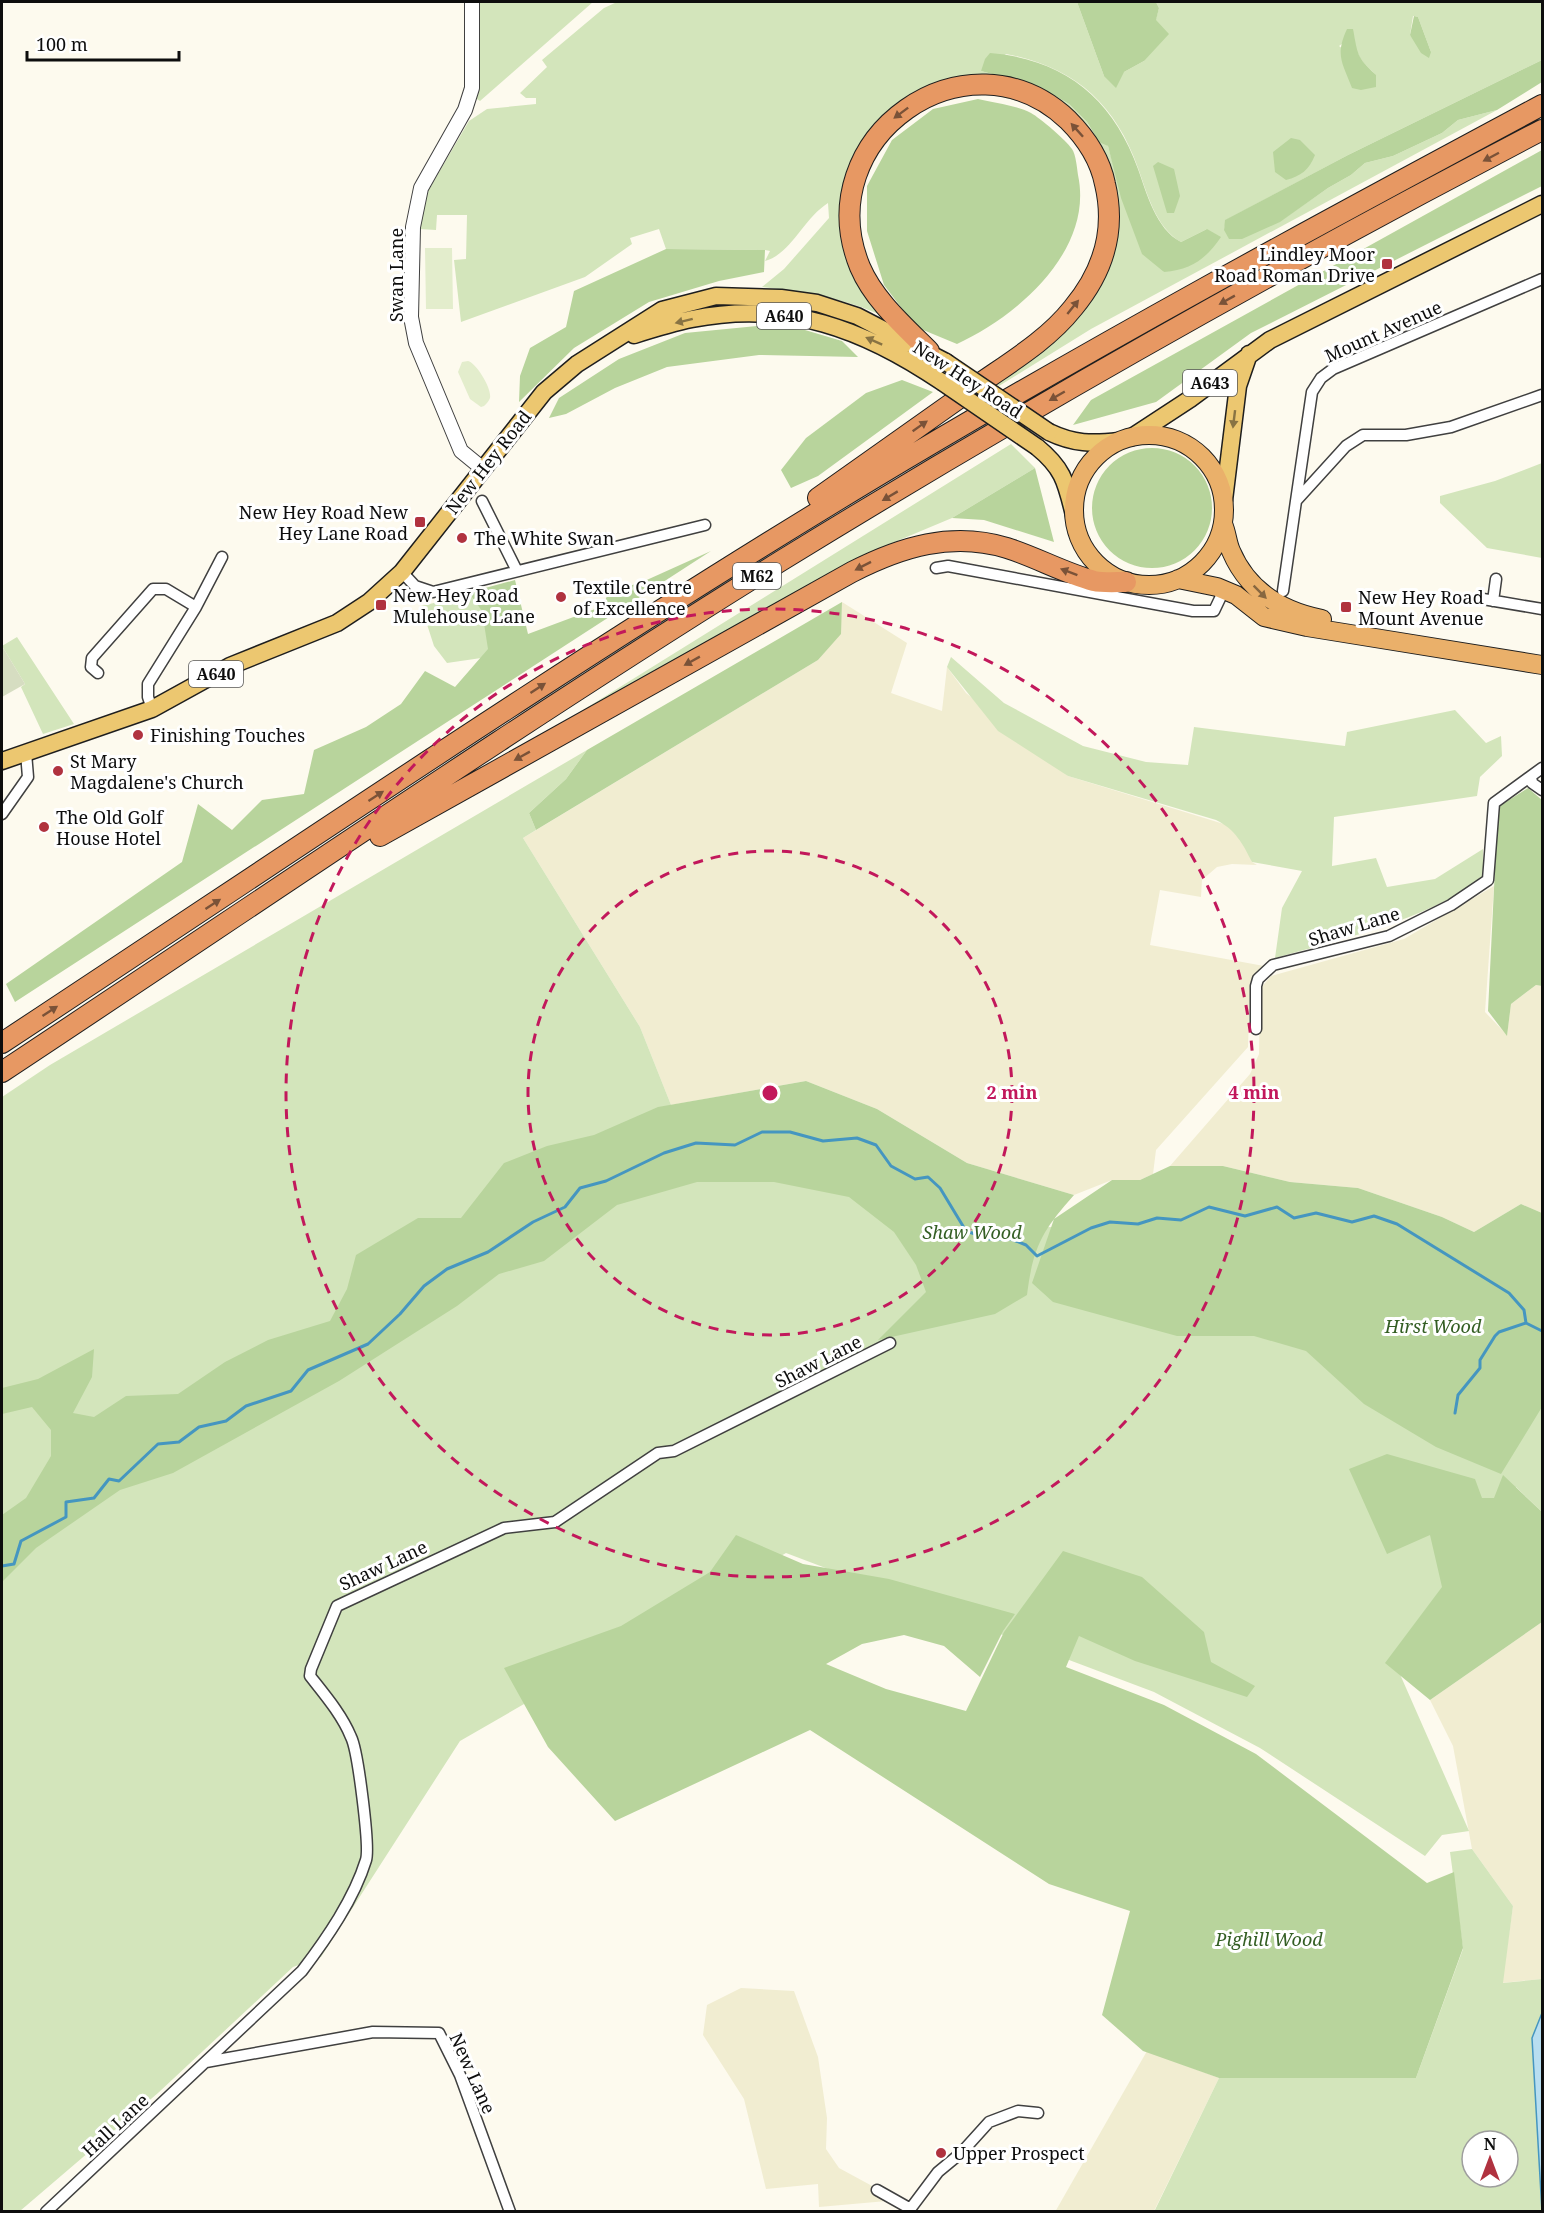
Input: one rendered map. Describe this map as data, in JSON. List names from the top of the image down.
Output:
{
  "streets": {
    "highway": ["A640", "M62"],
    "main road": ["New Hey Road", "A643"],
    "street": [
      "Swan Lane",
      "Mount Avenue",
      "Shaw Lane",
      "New Lane",
      "Hall Lane"
    ]
  },
  "crossings": [
    ["Swan Lane", "New Hey Road"],
    ["A640", "New Hey Road"],
    ["A640", "A643"],
    ["New Hey Road", "A643"],
    ["Shaw Lane", "New Lane"],
    ["Shaw Lane", "Hall Lane"],
    ["New Lane", "Hall Lane"]
  ],
  "parks": ["Shaw Wood", "Hirst Wood", "Pighill Wood"],
  "places": {
    "transit": [
      "Lindley Moor Road Roman Drive",
      "New Hey Road New Hey Lane Road",
      "New Hey Road Mulehouse Lane",
      "New Hey Road Mount Avenue"
    ],
    "other": [
      "The White Swan",
      "Textile Centre of Excellence",
      "Finishing Touches",
      "St Mary Magdalene's Church",
      "The Old Golf House Hotel",
      "Upper Prospect"
    ]
  },
  "scale_bar": "100 m",
  "north": "top",
  "rings": ["2 min", "4 min"]
}
